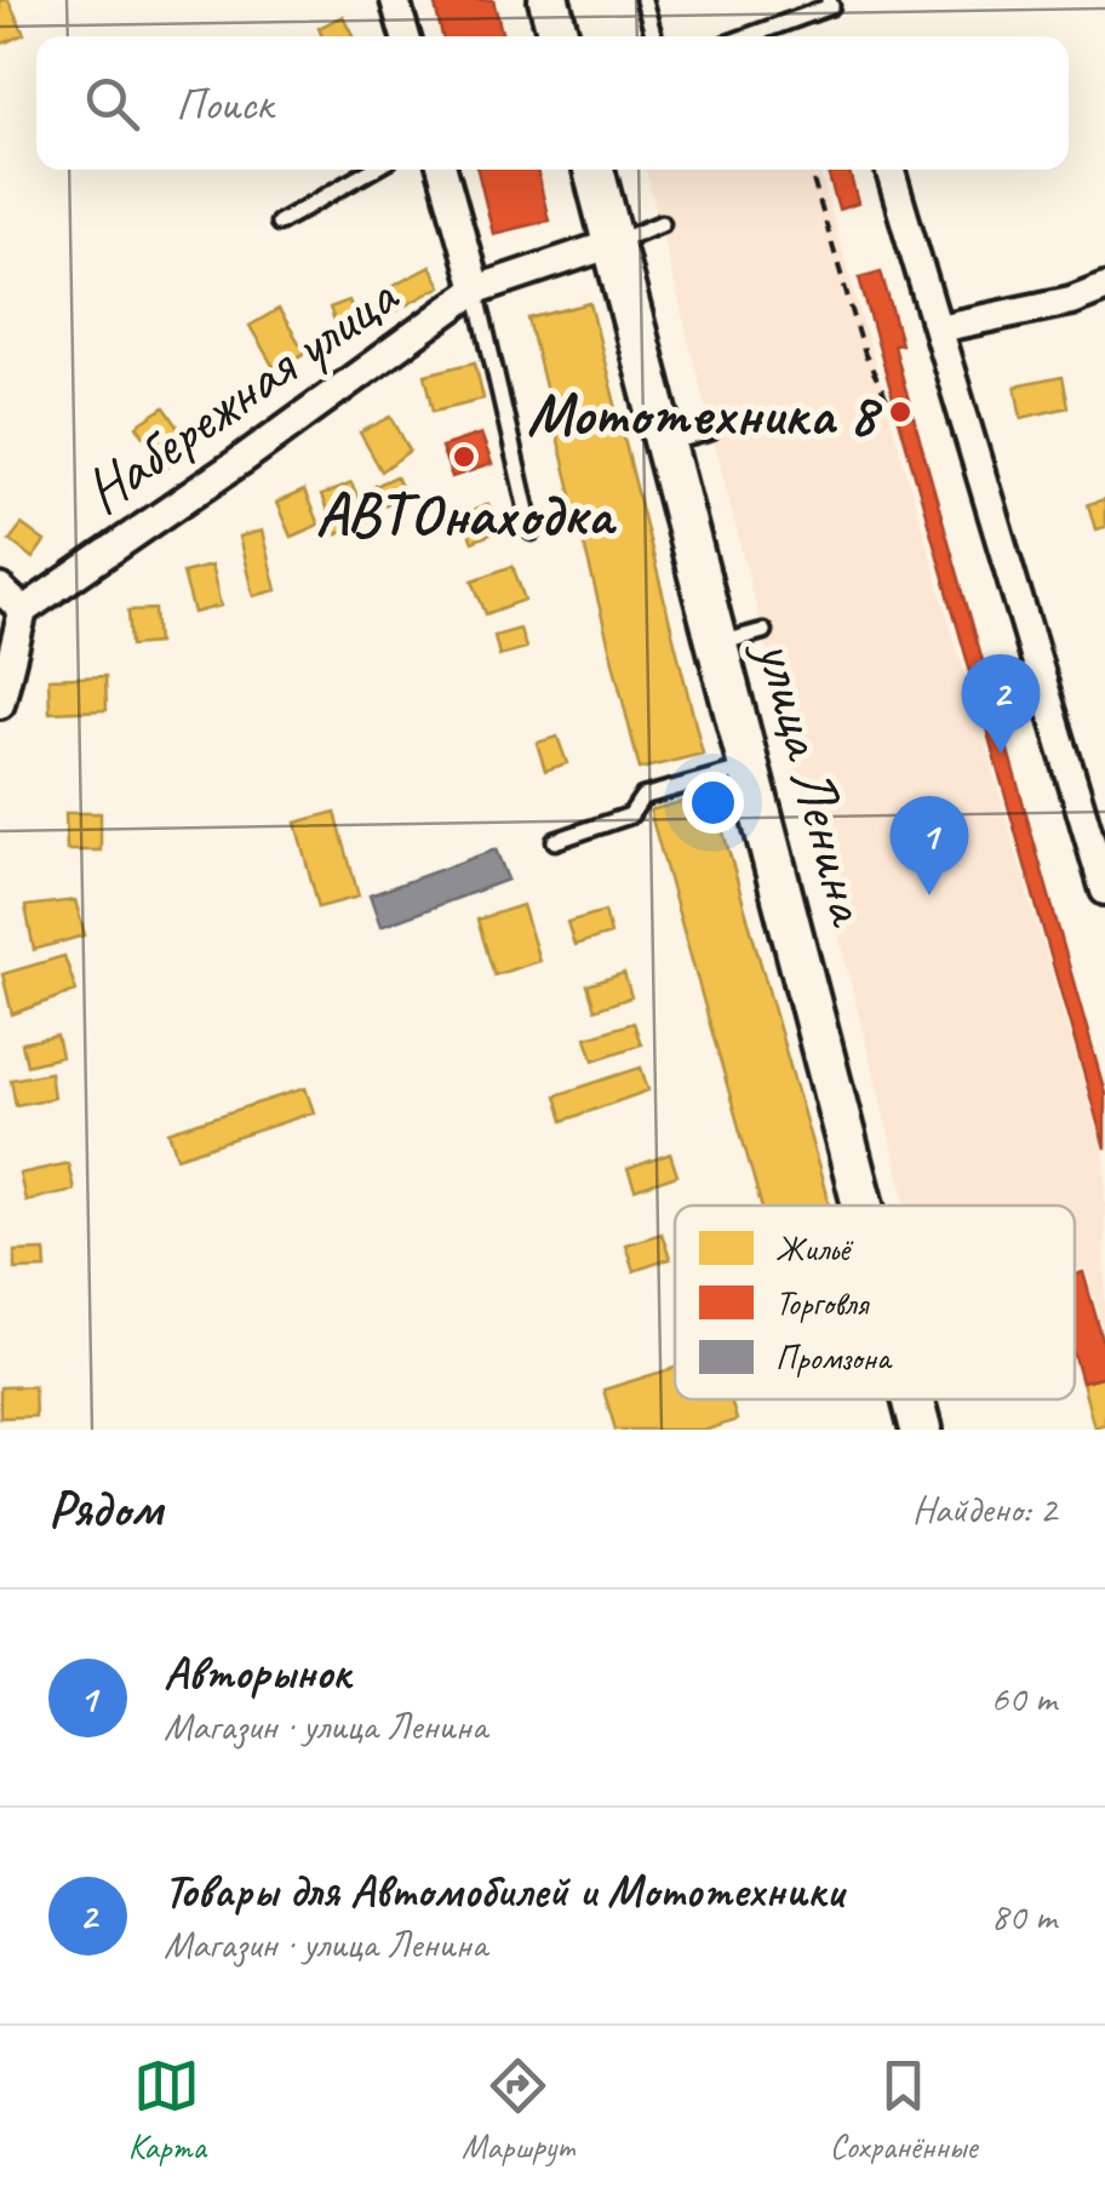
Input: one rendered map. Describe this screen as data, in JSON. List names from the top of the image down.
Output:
{
  "streets": {
    "main road": ["улица Ленина"],
    "street": ["Набережная улица"]
  },
  "crossings": [
    ["Набережная улица", "улица Ленина"]
  ],
  "places": ["Мототехника 8", "АВТОнаходка"],
  "legend": ["Жильё", "Торговля", "Промзона"],
  "page": {
    "search": "Поиск",
    "pins": ["2", "1"],
    "heading": ["Рядом", "Найдено: 2"],
    "list": [
      {
        "mark": "1",
        "name": "Авторынок",
        "note": "Магазин · улица Ленина",
        "value": "60 m"
      },
      {
        "mark": "2",
        "name": "Товары для Автомобилей и Мототехники",
        "note": "Магазин · улица Ленина",
        "value": "80 m"
      }
    ],
    "nav": ["Карта", "Маршрут", "Сохранённые"]
  }
}
